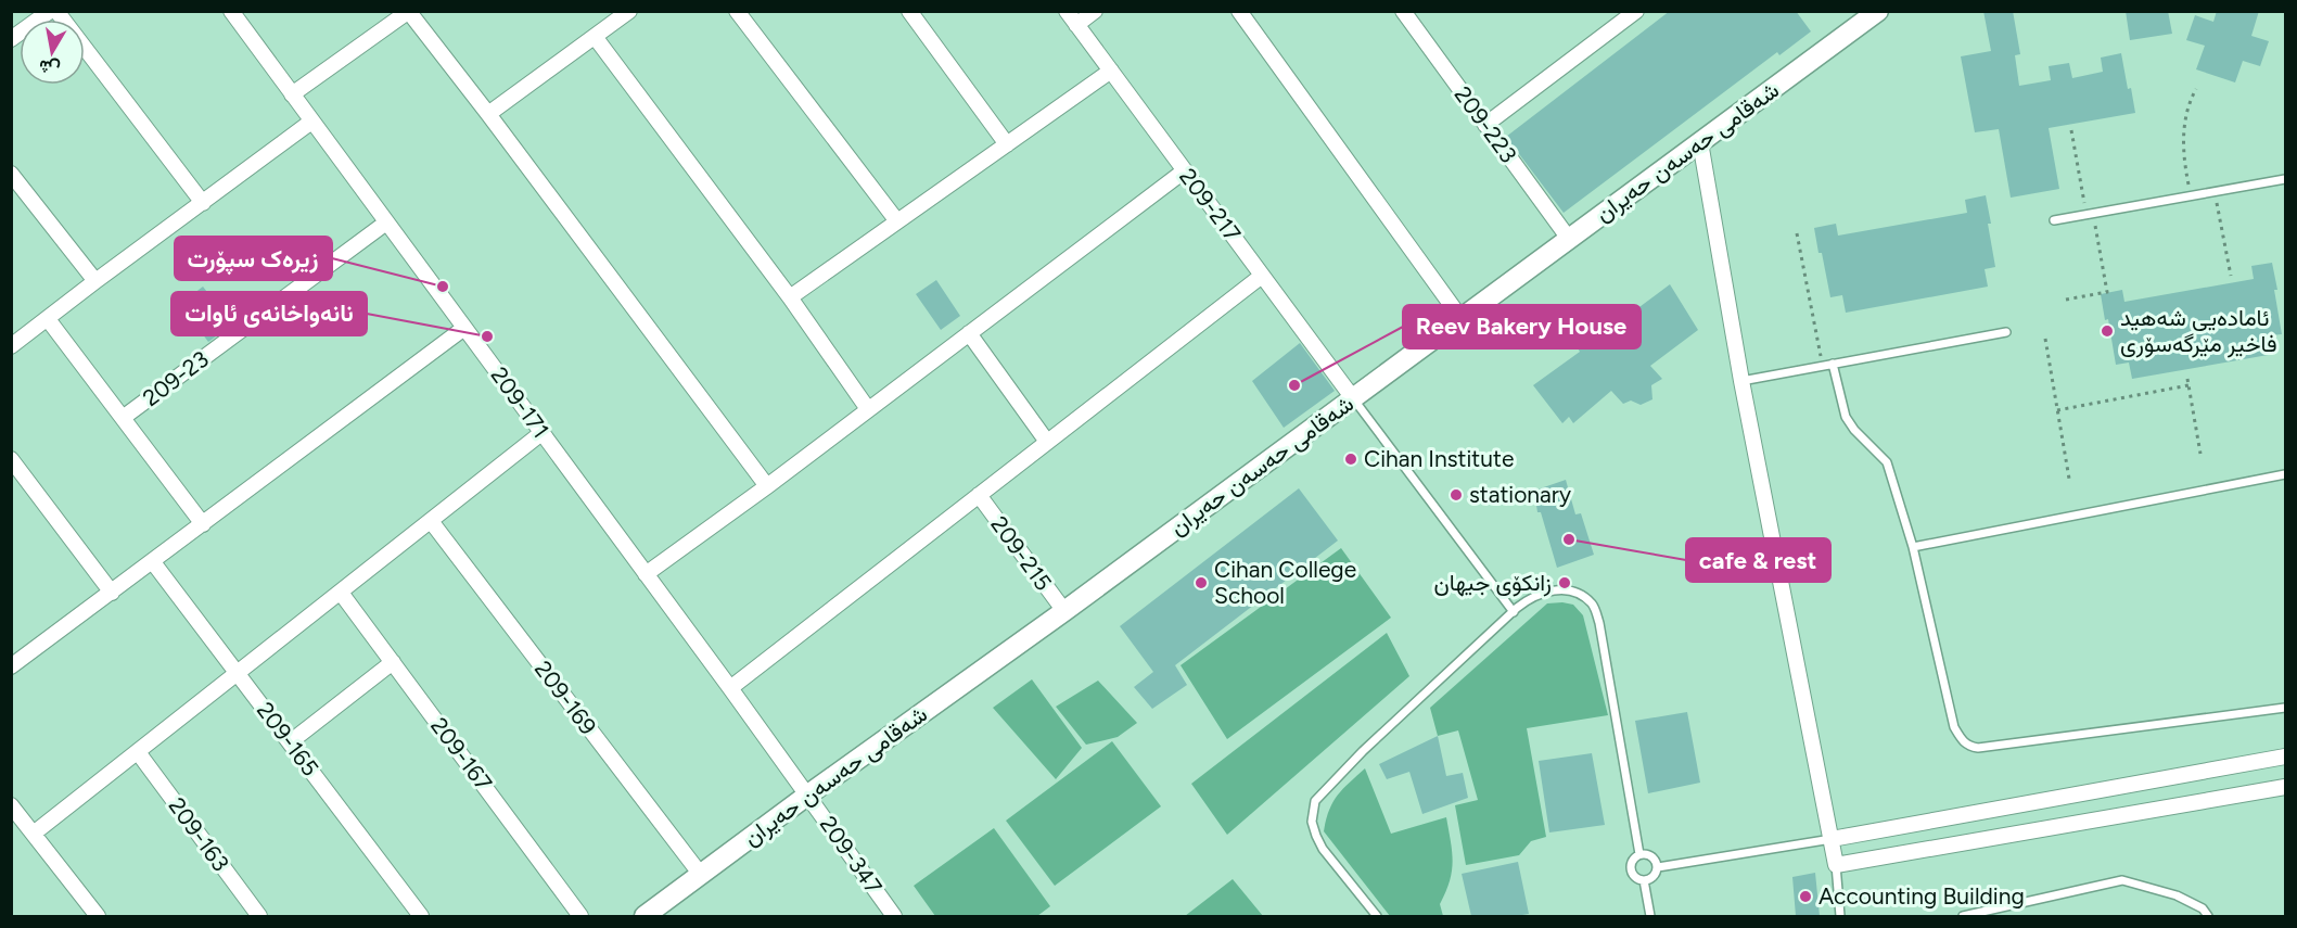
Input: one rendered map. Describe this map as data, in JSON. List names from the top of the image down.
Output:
{
  "streets": {
    "street": [
      "209-223",
      "شەقامی حەسەن حەیران",
      "209-217",
      "209-23",
      "209-171",
      "209-215",
      "209-169",
      "209-165",
      "209-167",
      "209-163",
      "209-347"
    ]
  },
  "crossings": [
    ["209-223", "شەقامی حەسەن حەیران"],
    ["شەقامی حەسەن حەیران", "209-217"],
    ["شەقامی حەسەن حەیران", "209-171"],
    ["شەقامی حەسەن حەیران", "209-215"],
    ["شەقامی حەسەن حەیران", "209-169"],
    ["شەقامی حەسەن حەیران", "209-347"],
    ["209-23", "209-171"],
    ["209-171", "209-347"]
  ],
  "places": [
    "زیرەک سپۆرت",
    "ئامادەیی شەهید فاخیر مێرگەسۆری",
    "نانەواخانەی ئاوات",
    "Reev Bakery House",
    "Cihan Institute",
    "stationary",
    "cafe & rest",
    "Cihan College School",
    "زانکۆی جیھان",
    "Accounting Building"
  ],
  "north": "bottom"
}
